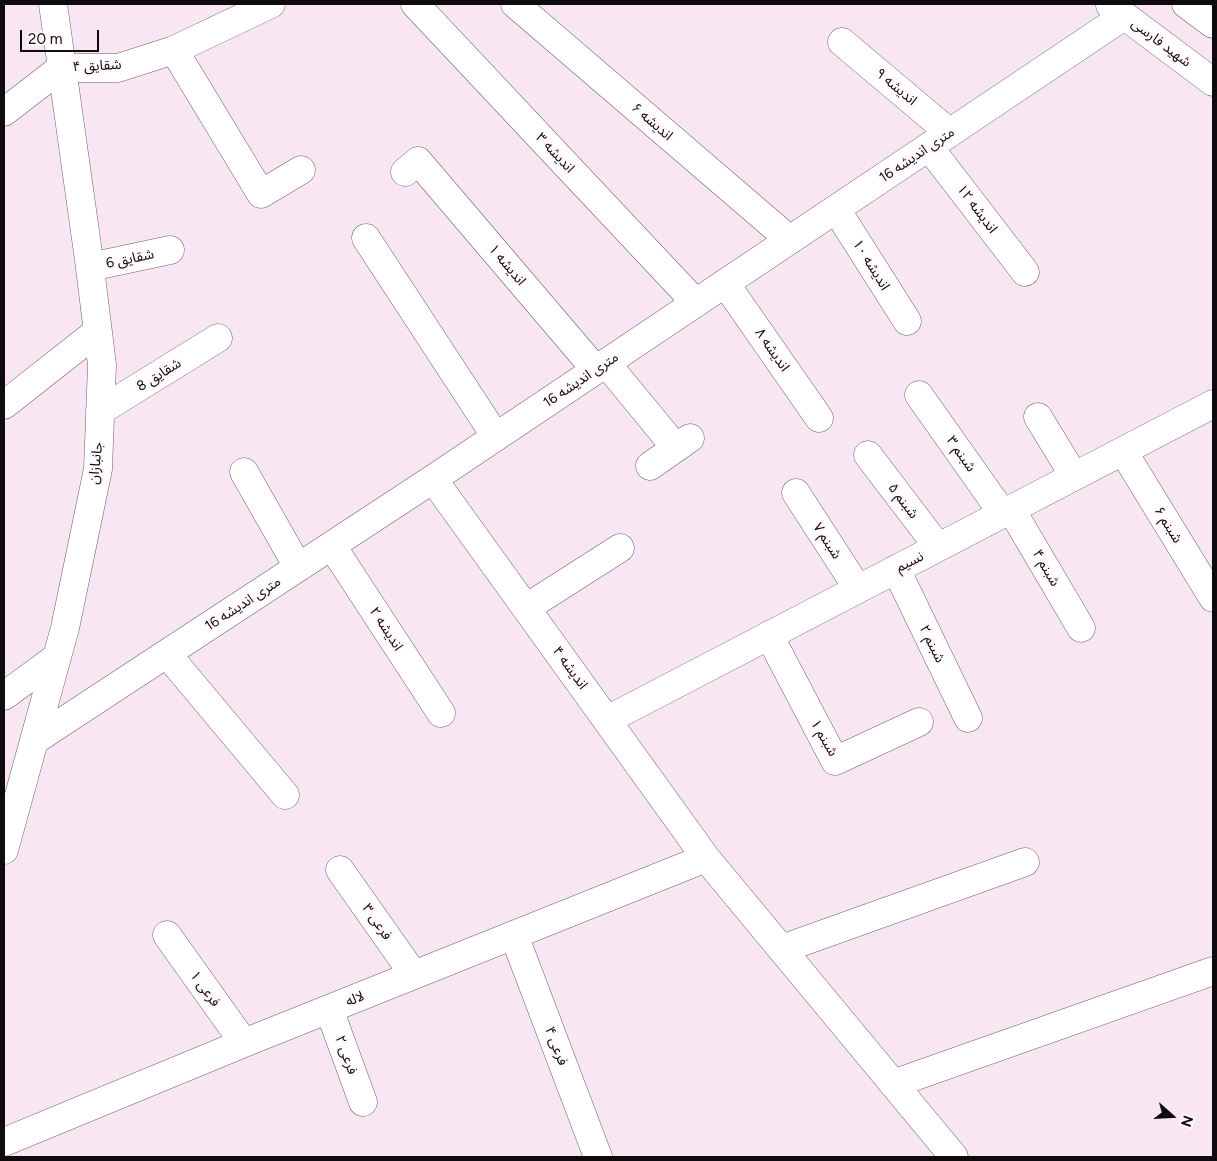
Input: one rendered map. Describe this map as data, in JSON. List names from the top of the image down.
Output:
{
  "streets": {
    "street": [
      "شهید فارسی",
      "شقایق ۴",
      "اندیشه ۹",
      "اندیشه ۶",
      "اندیشه ۳",
      "16 متری اندیشه",
      "اندیشه ۱۲",
      "شقایق 6",
      "اندیشه ۱",
      "اندیشه ۱۰",
      "اندیشه ۸",
      "شقایق 8",
      "شبنم ۳",
      "جانبازان",
      "شبنم ۵",
      "شبنم ۶",
      "شبنم ۷",
      "نسیم",
      "شبنم ۴",
      "اندیشه ۲",
      "شبنم ۲",
      "اندیشه ۴",
      "شبنم ۱",
      "فرعی ۳",
      "فرعی ۱",
      "لاله",
      "فرعی ۴",
      "فرعی ۲"
    ]
  },
  "crossings": [
    ["شهید فارسی", "16 متری اندیشه"],
    ["شقایق ۴", "جانبازان"],
    ["اندیشه ۹", "16 متری اندیشه"],
    ["اندیشه ۹", "اندیشه ۱۲"],
    ["اندیشه ۶", "16 متری اندیشه"],
    ["اندیشه ۳", "16 متری اندیشه"],
    ["16 متری اندیشه", "اندیشه ۱۲"],
    ["16 متری اندیشه", "اندیشه ۱"],
    ["16 متری اندیشه", "اندیشه ۱۰"],
    ["16 متری اندیشه", "اندیشه ۸"],
    ["16 متری اندیشه", "جانبازان"],
    ["16 متری اندیشه", "اندیشه ۲"],
    ["16 متری اندیشه", "اندیشه ۴"],
    ["شقایق 6", "جانبازان"],
    ["شقایق 8", "جانبازان"],
    ["شبنم ۳", "نسیم"],
    ["شبنم ۳", "شبنم ۴"],
    ["شبنم ۵", "نسیم"],
    ["شبنم ۶", "نسیم"],
    ["شبنم ۷", "نسیم"],
    ["نسیم", "شبنم ۴"],
    ["نسیم", "شبنم ۲"],
    ["نسیم", "اندیشه ۴"],
    ["نسیم", "شبنم ۱"],
    ["اندیشه ۴", "لاله"],
    ["فرعی ۳", "لاله"],
    ["فرعی ۱", "لاله"],
    ["لاله", "فرعی ۴"],
    ["لاله", "فرعی ۲"]
  ],
  "scale_bar": "20 m",
  "north": "right"
}
